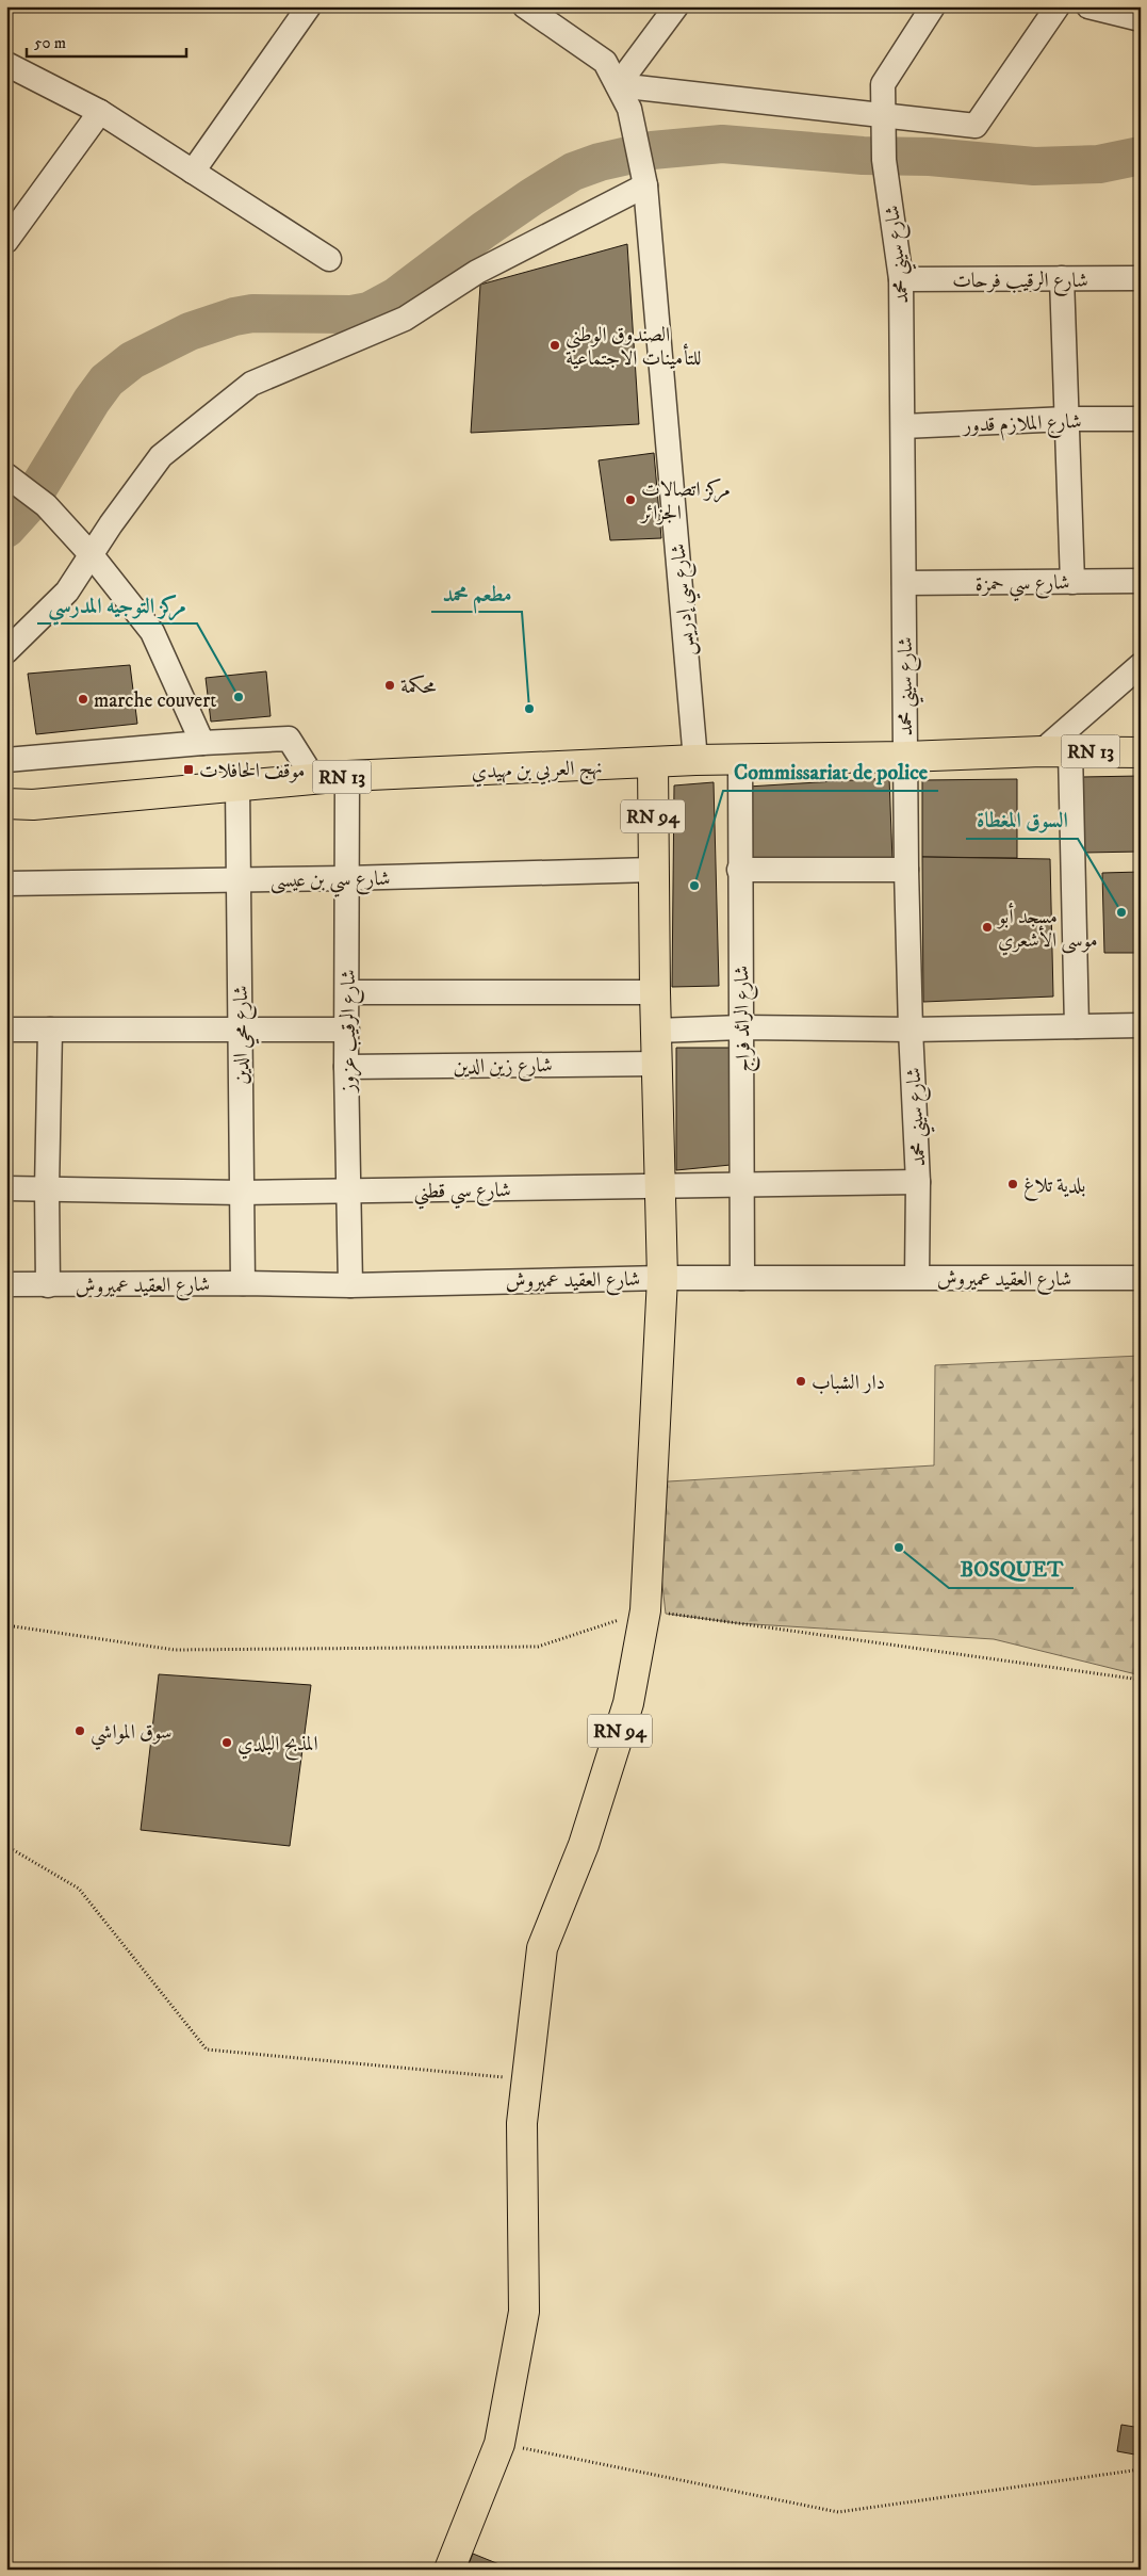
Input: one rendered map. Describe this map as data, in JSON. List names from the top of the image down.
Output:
{
  "streets": {
    "main road": ["RN 13", "نهج العربي بن مهيدي", "RN 94"],
    "street": [
      "شارع سيني محمد",
      "شارع الرقيب فرحات",
      "شارع الملازم قدور",
      "شارع سي حمزة",
      "شارع سي إدريس",
      "شارع سي بن عيسى",
      "شارع الرائد فراج",
      "شارع الرقيب عزوز",
      "شارع محي الدين",
      "شارع زين الدين",
      "شارع سي قطني",
      "شارع العقيد عميروش"
    ]
  },
  "crossings": [
    ["شارع سيني محمد", "شارع الرقيب فرحات"],
    ["شارع سيني محمد", "شارع الملازم قدور"],
    ["شارع سيني محمد", "شارع سي حمزة"],
    ["شارع سيني محمد", "نهج العربي بن مهيدي"],
    ["شارع سيني محمد", "شارع سي قطني"],
    ["شارع سيني محمد", "شارع العقيد عميروش"],
    ["شارع سي إدريس", "نهج العربي بن مهيدي"],
    ["RN 13", "نهج العربي بن مهيدي"],
    ["نهج العربي بن مهيدي", "RN 94"],
    ["نهج العربي بن مهيدي", "شارع الرائد فراج"],
    ["نهج العربي بن مهيدي", "شارع الرقيب عزوز"],
    ["نهج العربي بن مهيدي", "شارع محي الدين"],
    ["RN 94", "شارع سي بن عيسى"],
    ["RN 94", "شارع زين الدين"],
    ["RN 94", "شارع سي قطني"],
    ["RN 94", "شارع العقيد عميروش"],
    ["شارع سي بن عيسى", "شارع الرقيب عزوز"],
    ["شارع سي بن عيسى", "شارع محي الدين"],
    ["شارع الرائد فراج", "شارع سي قطني"],
    ["شارع الرائد فراج", "شارع العقيد عميروش"],
    ["شارع الرقيب عزوز", "شارع زين الدين"],
    ["شارع الرقيب عزوز", "شارع سي قطني"],
    ["شارع الرقيب عزوز", "شارع العقيد عميروش"],
    ["شارع محي الدين", "شارع سي قطني"],
    ["شارع محي الدين", "شارع العقيد عميروش"]
  ],
  "places": {
    "other": [
      "الصندوق الوطني للتأمينات الاجتماعية",
      "مركز اتصالات الجزائر",
      "محكمة",
      "مركز التوجيه المدرسي",
      "marche couvert",
      "مطعم محمد",
      "Commissariat de police",
      "السوق المغطاة",
      "مسجد أبو موسى الأشعري",
      "بلدية تلاغ",
      "دار الشباب",
      "BOSQUET",
      "سوق المواشي",
      "المذبح البلدي"
    ],
    "transit": ["موقف الحافلات"]
  },
  "scale_bar": "50 m"
}
